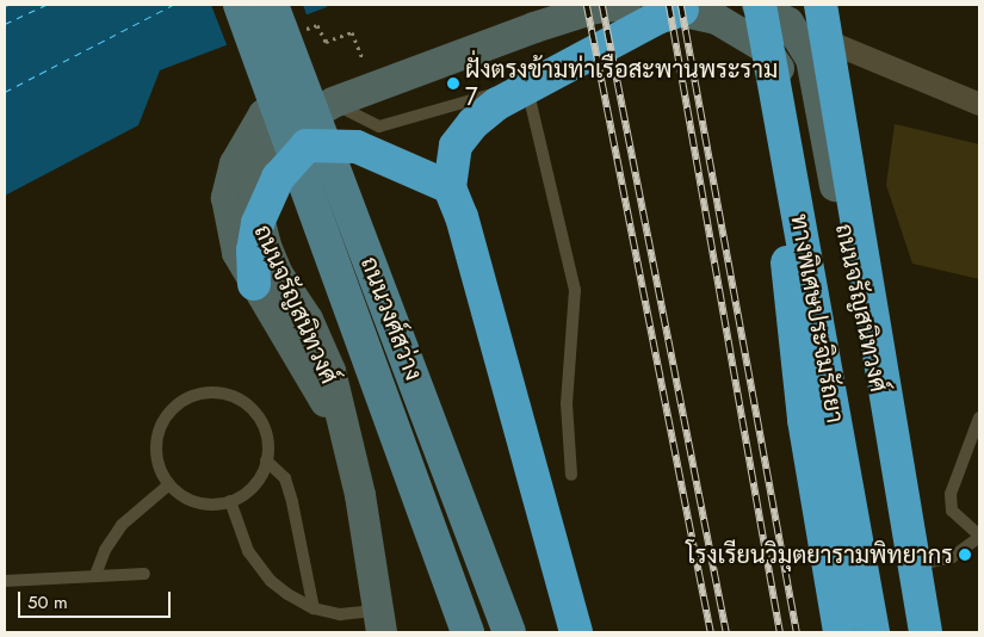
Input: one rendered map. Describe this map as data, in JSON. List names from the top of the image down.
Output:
{
  "streets": {
    "highway": ["ทางพิเศษประจิมรัถยา"],
    "main road": ["ถนนจรัญสนิทวงศ์", "ถนนวงศ์สว่าง"]
  },
  "crossings": [
    ["ถนนจรัญสนิทวงศ์", "ทางพิเศษประจิมรัถยา"]
  ],
  "places": ["ฝั่งตรงข้ามท่าเรือสะพานพระราม 7", "โรงเรียนวิมุตยารามพิทยากร"],
  "scale_bar": "50 m"
}
